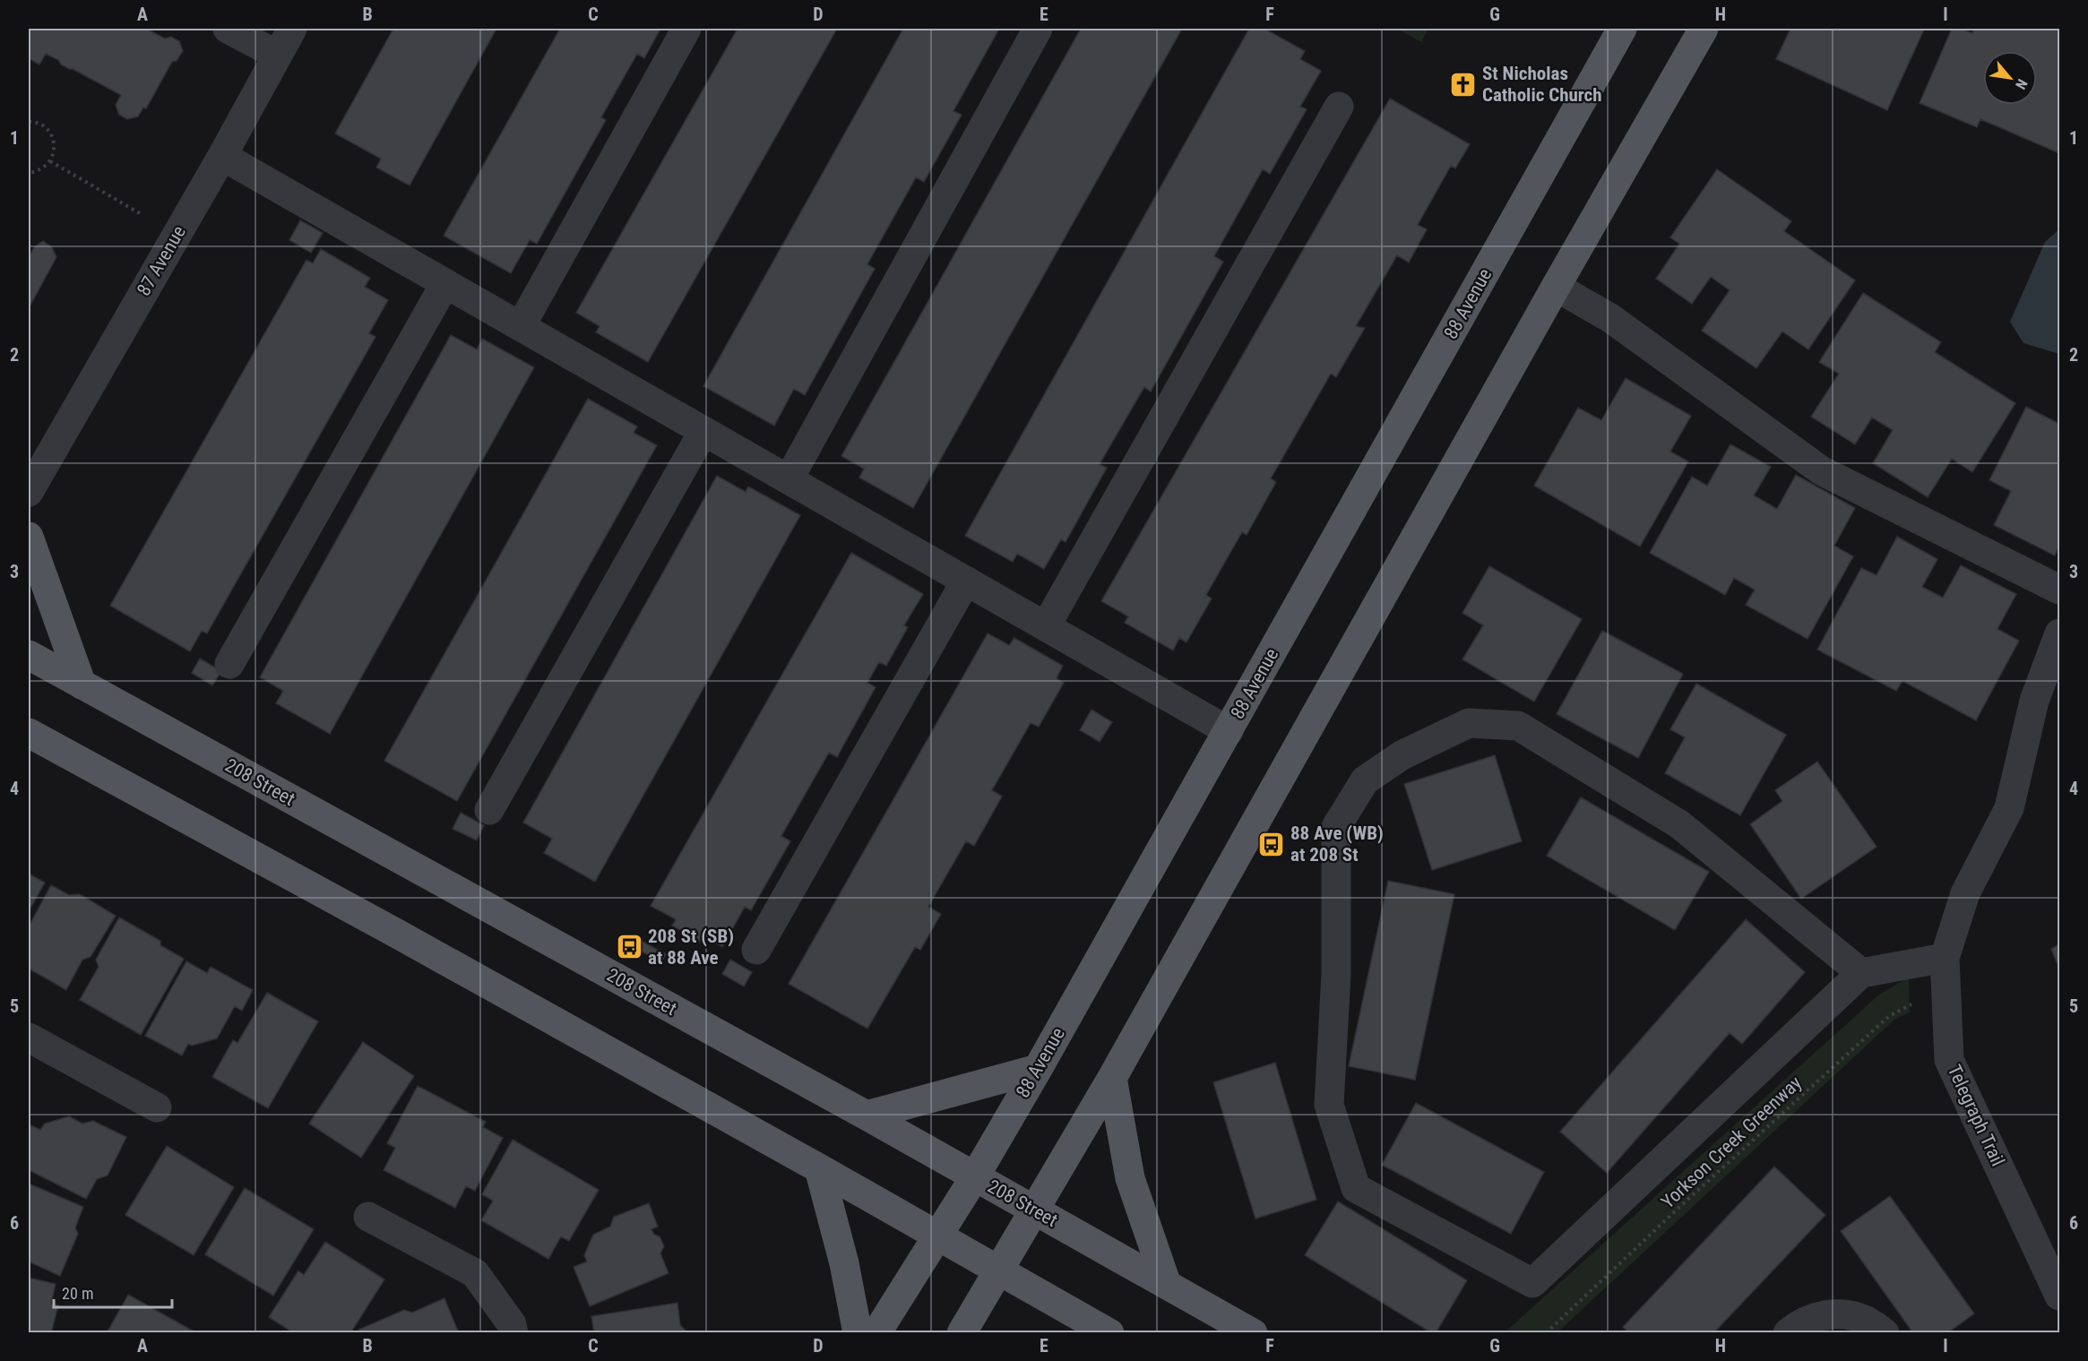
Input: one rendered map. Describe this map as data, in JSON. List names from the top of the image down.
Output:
{
  "streets": {
    "main road": ["88 Avenue", "208 Street"],
    "street": ["87 Avenue", "Telegraph Trail"],
    "path": ["Yorkson Creek Greenway"]
  },
  "crossings": [
    ["88 Avenue", "208 Street"],
    ["Telegraph Trail", "Yorkson Creek Greenway"]
  ],
  "places": {
    "church": ["St Nicholas Catholic Church"],
    "bus stop": ["88 Ave (WB) at 208 St", "208 St (SB) at 88 Ave"]
  },
  "scale_bar": "20 m",
  "north": "bottom right",
  "grid": {
    "columns": [
      "A",
      "B",
      "C",
      "D",
      "E",
      "F",
      "G",
      "H",
      "I"
    ],
    "rows": [
      "1",
      "2",
      "3",
      "4",
      "5",
      "6"
    ]
  }
}
